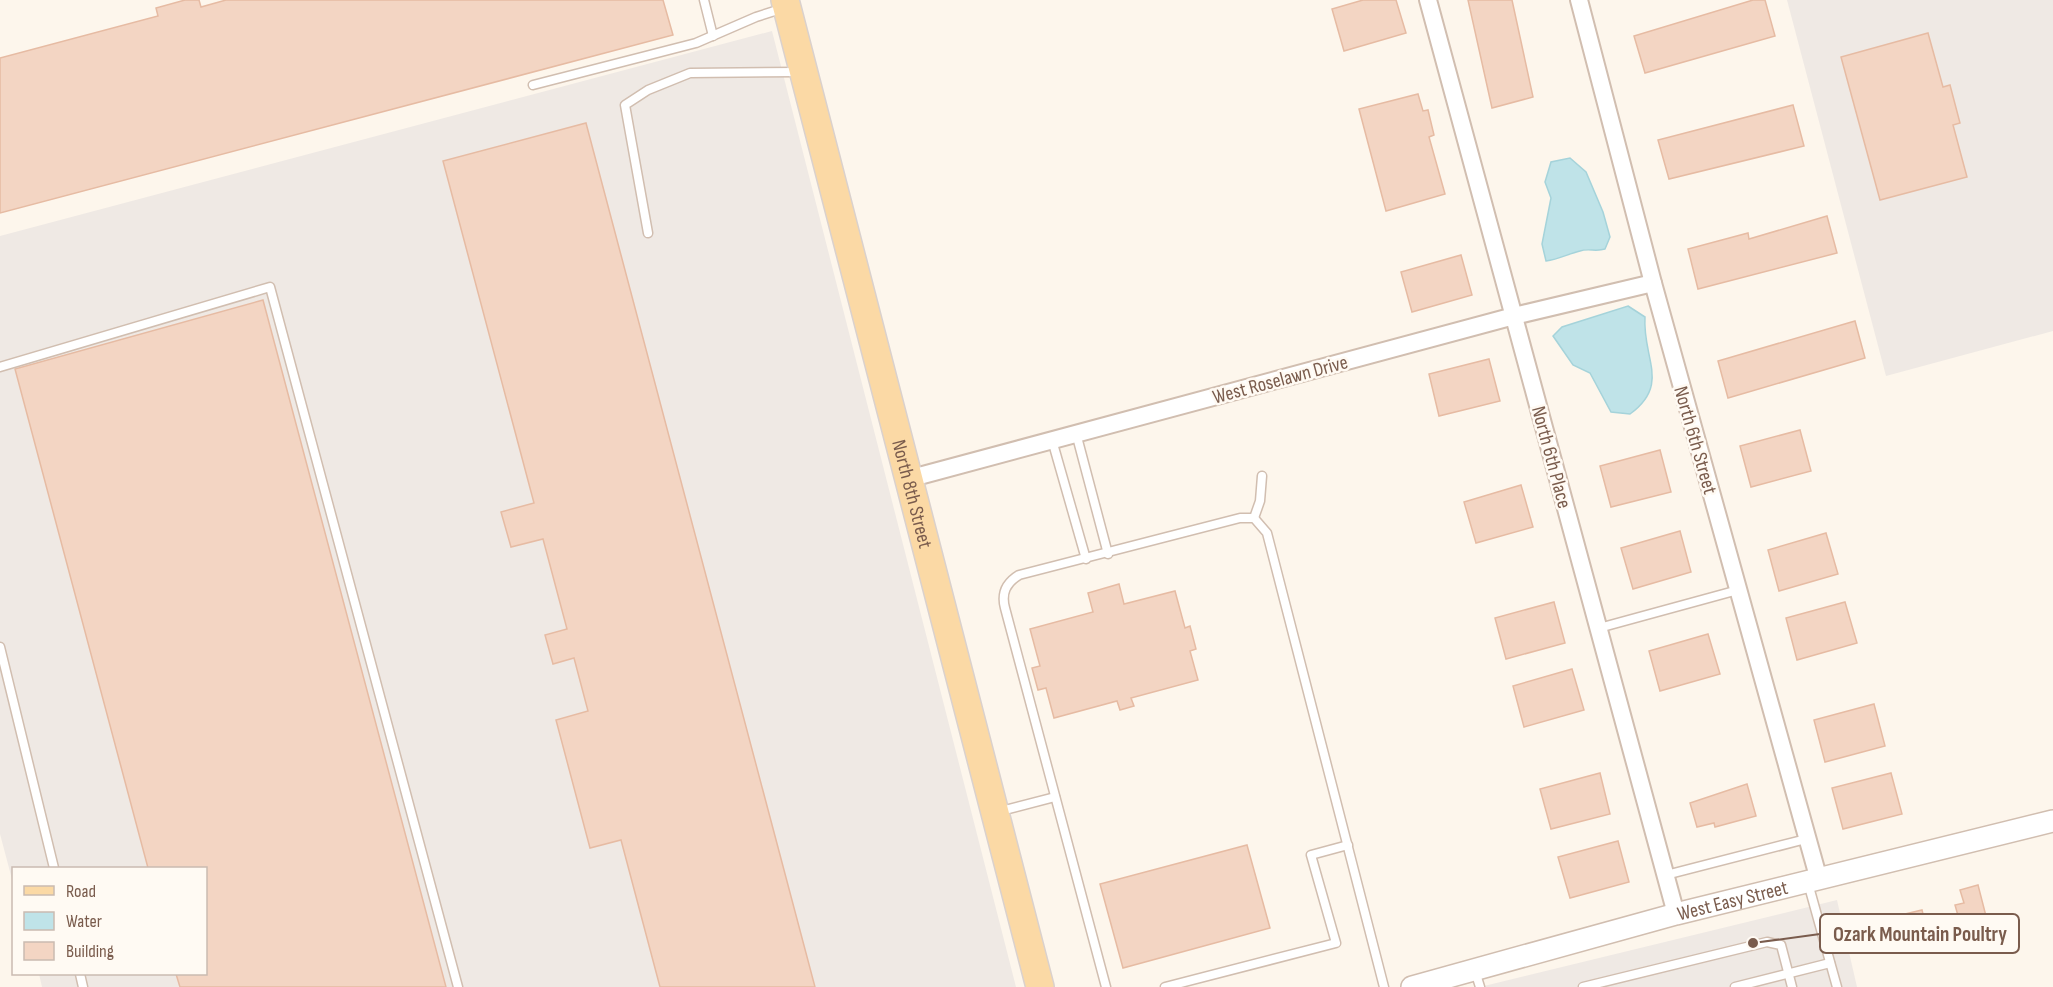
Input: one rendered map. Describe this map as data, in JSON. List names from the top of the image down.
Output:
{
  "streets": {
    "main road": ["North 8th Street"],
    "street": [
      "West Roselawn Drive",
      "North 6th Street",
      "North 6th Place",
      "West Easy Street"
    ]
  },
  "crossings": [
    ["West Roselawn Drive", "North 6th Street"],
    ["West Roselawn Drive", "North 6th Place"],
    ["West Roselawn Drive", "North 8th Street"],
    ["North 6th Street", "West Easy Street"],
    ["North 6th Place", "West Easy Street"]
  ],
  "places": ["Ozark Mountain Poultry"],
  "legend": ["Road", "Water", "Building"]
}
